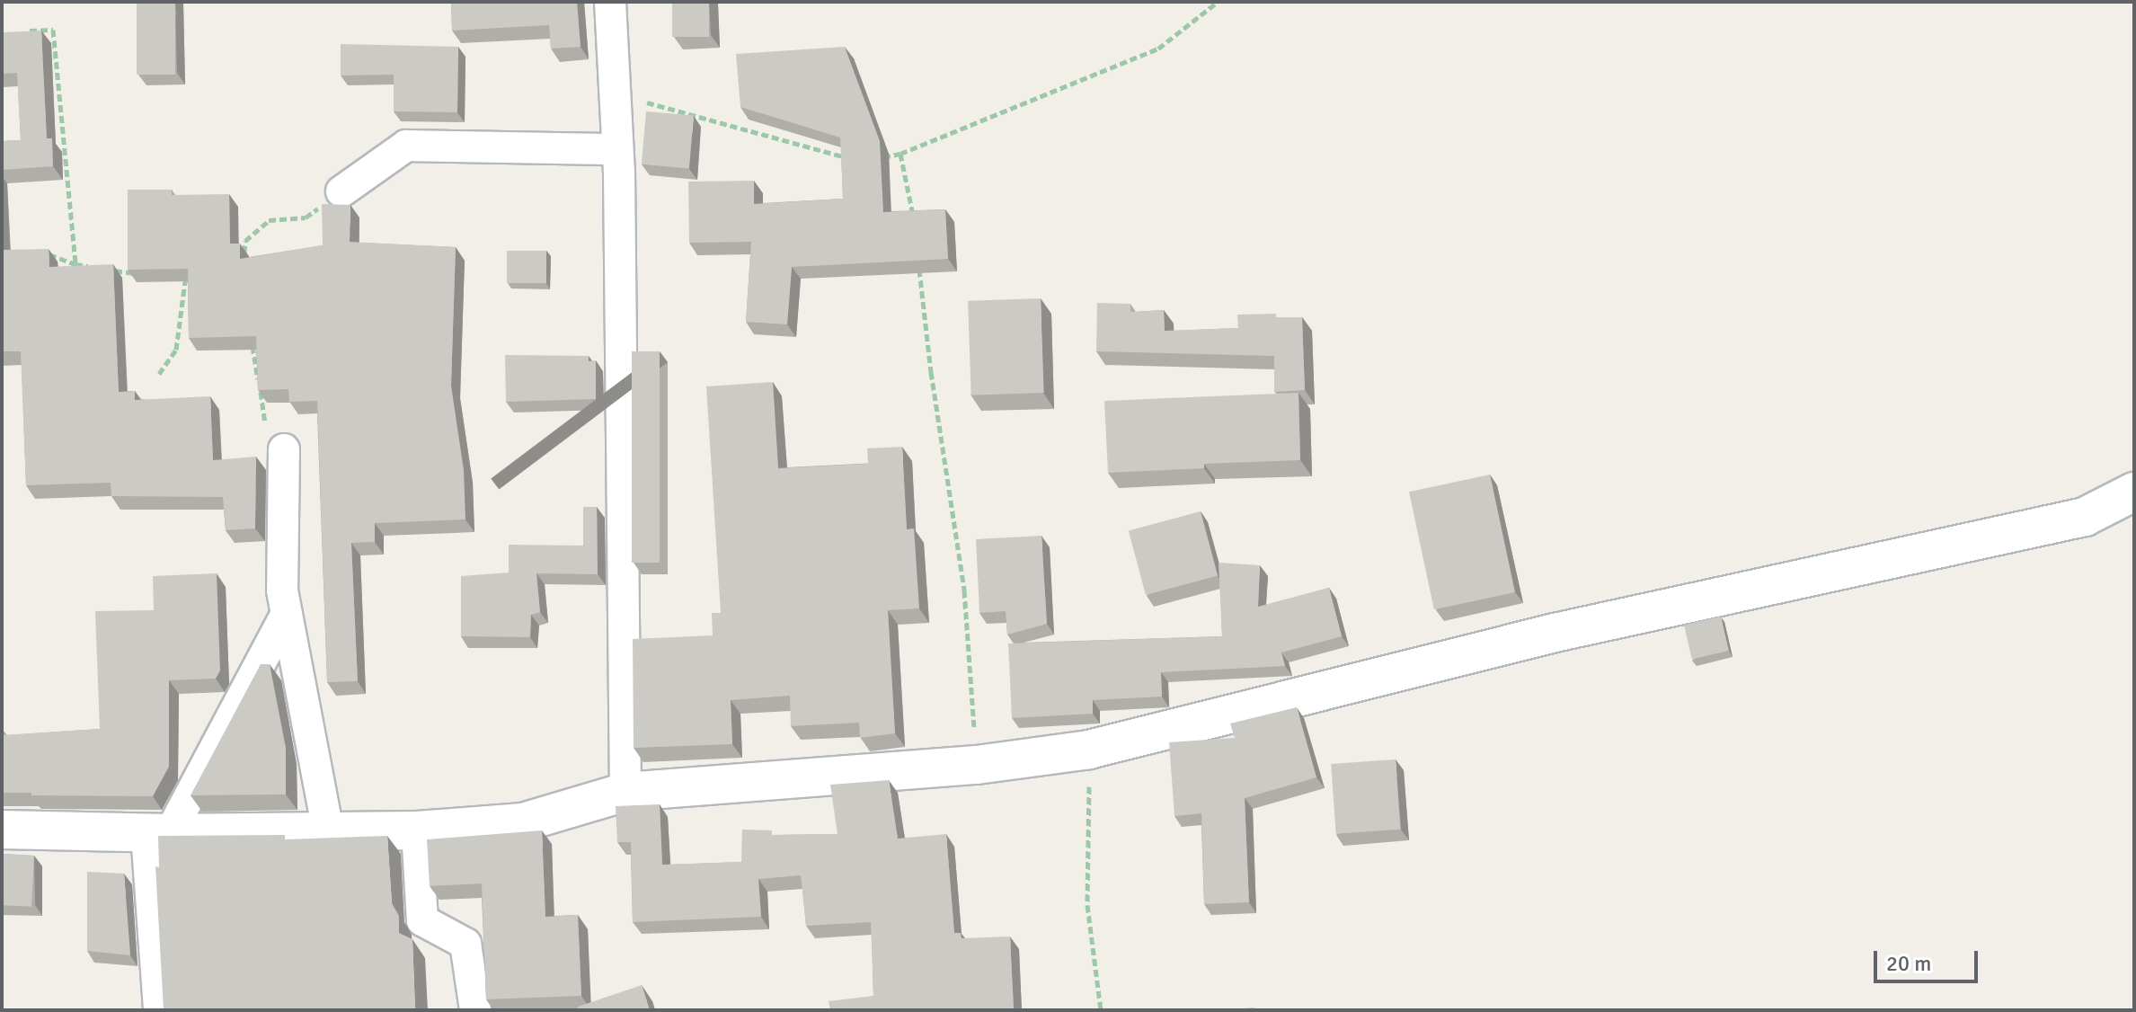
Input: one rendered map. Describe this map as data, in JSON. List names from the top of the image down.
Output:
{
  "scale_bar": "20 m"
}
